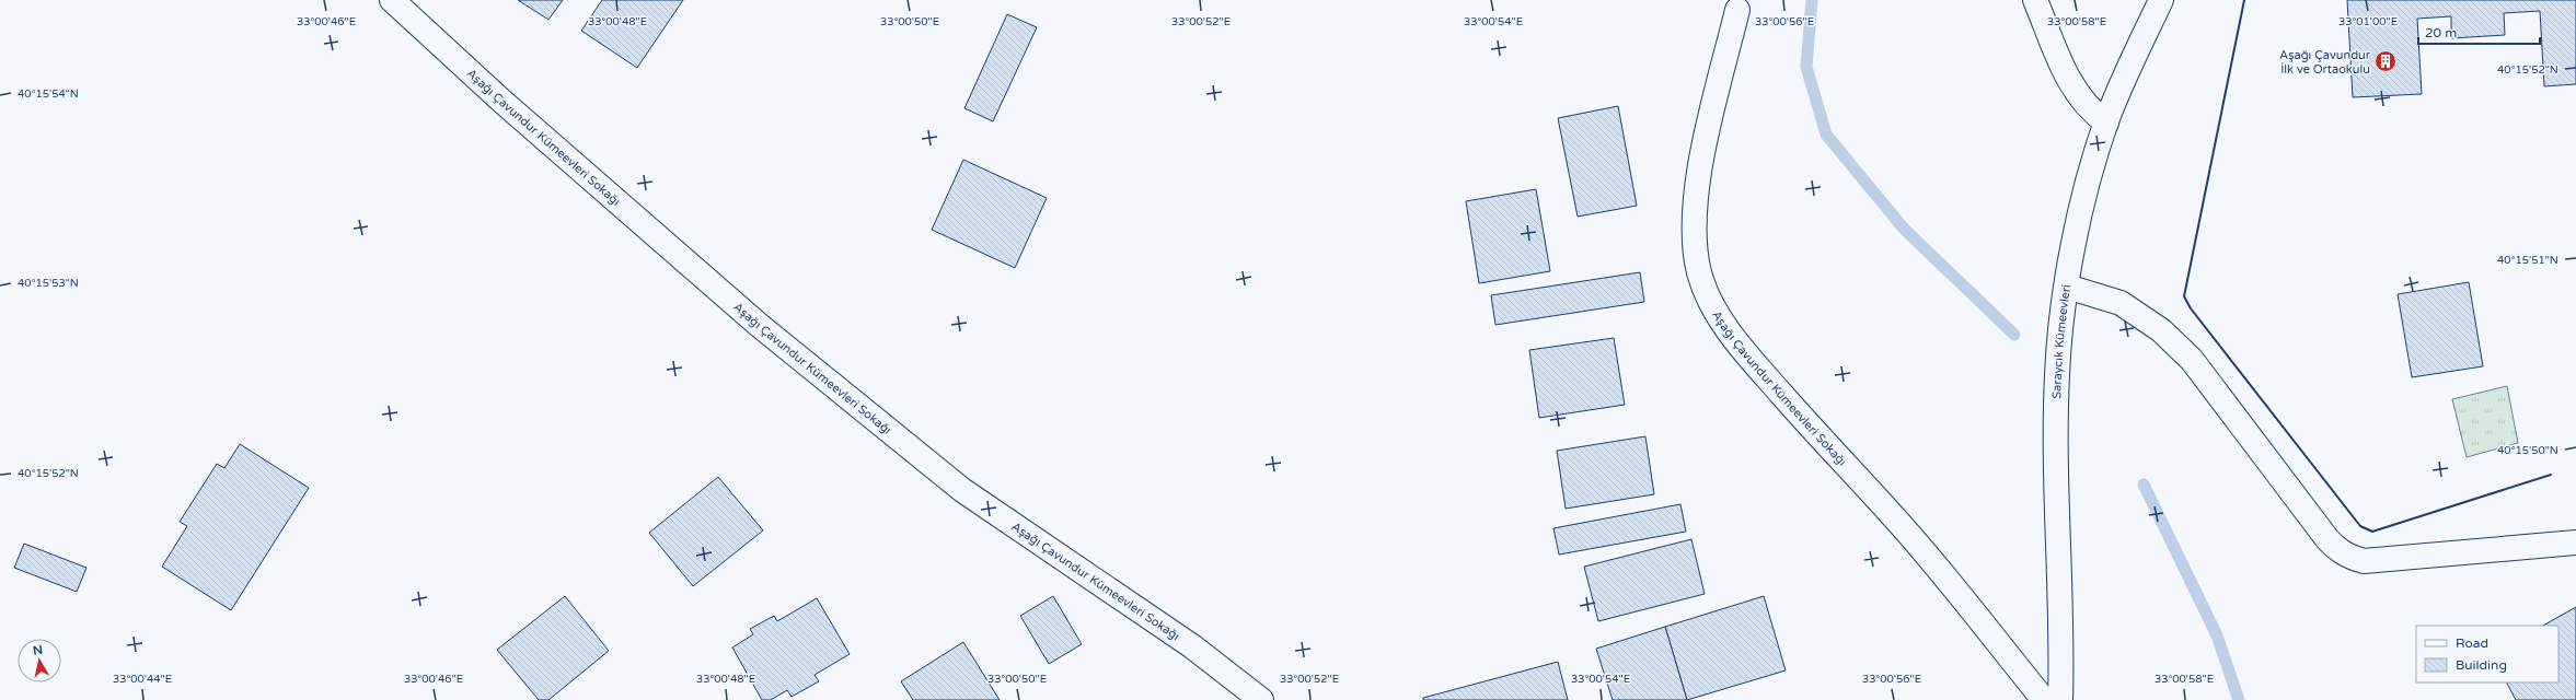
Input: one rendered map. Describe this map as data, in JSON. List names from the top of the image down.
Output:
{
  "streets": {
    "street": ["Aşağı Çavundur Kümeevleri Sokağı", "Saraycık Kümeevleri"]
  },
  "places": {
    "building": ["Aşağı Çavundur İlk ve Ortaokulu"]
  },
  "legend": ["Road", "Building"],
  "scale_bar": "20 m",
  "north": "top",
  "coordinates": [
    "33°00'46\"E",
    "33°00'48\"E",
    "33°00'50\"E",
    "33°00'52\"E",
    "33°00'54\"E",
    "33°00'56\"E",
    "33°00'58\"E",
    "33°01'00\"E",
    "40°15'52\"N",
    "40°15'54\"N",
    "40°15'51\"N",
    "40°15'53\"N",
    "40°15'50\"N",
    "33°00'44\"E"
  ]
}
